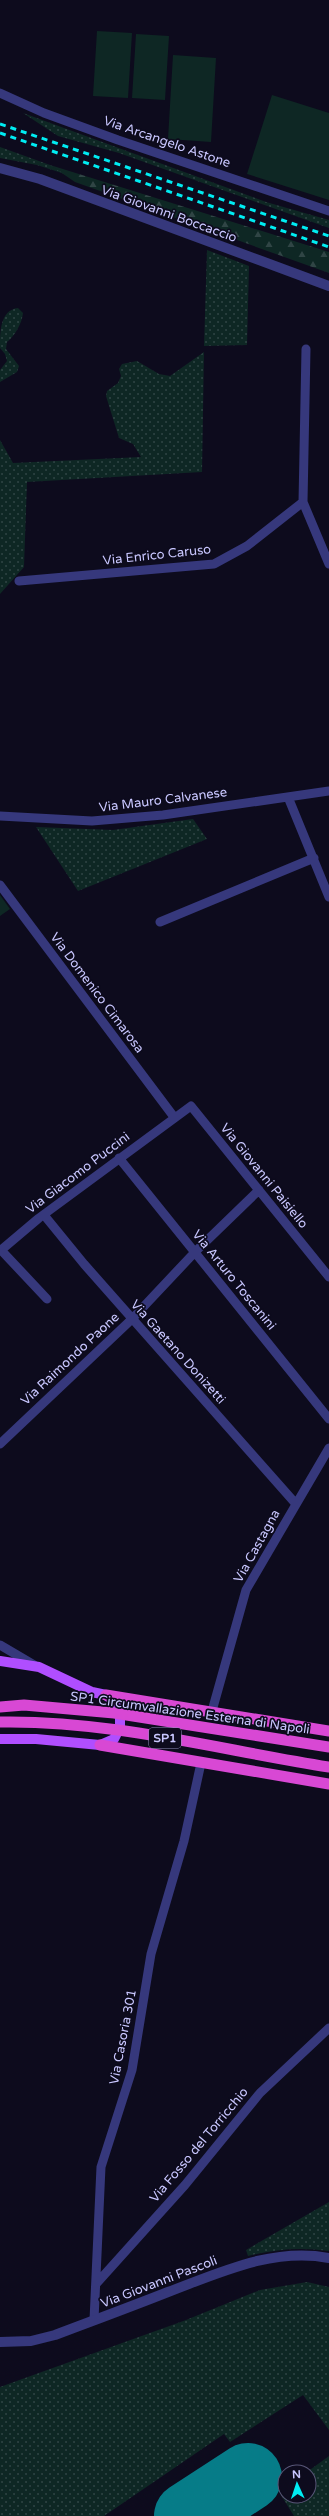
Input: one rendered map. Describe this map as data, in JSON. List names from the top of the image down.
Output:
{
  "streets": {
    "highway": ["SP1 Circumvallazione Esterna di Napoli", "SP1"],
    "street": [
      "Via Arcangelo Astone",
      "Via Giovanni Boccaccio",
      "Via Enrico Caruso",
      "Via Mauro Calvanese",
      "Via Domenico Cimarosa",
      "Via Giacomo Puccini",
      "Via Giovanni Paisiello",
      "Via Arturo Toscanini",
      "Via Gaetano Donizetti",
      "Via Raimondo Paone",
      "Via Castagna",
      "Via Casoria 301",
      "Via Fosso del Torricchio",
      "Via Giovanni Pascoli"
    ]
  },
  "crossings": [
    ["Via Domenico Cimarosa", "Via Giacomo Puccini"],
    ["Via Domenico Cimarosa", "Via Giovanni Paisiello"],
    ["Via Giacomo Puccini", "Via Giovanni Paisiello"],
    ["Via Giacomo Puccini", "Via Arturo Toscanini"],
    ["Via Giacomo Puccini", "Via Gaetano Donizetti"],
    ["Via Giovanni Paisiello", "Via Raimondo Paone"],
    ["Via Arturo Toscanini", "Via Raimondo Paone"],
    ["Via Gaetano Donizetti", "Via Raimondo Paone"],
    ["Via Gaetano Donizetti", "Via Castagna"],
    ["Via Casoria 301", "Via Fosso del Torricchio"],
    ["Via Casoria 301", "Via Giovanni Pascoli"]
  ],
  "north": "top"
}
